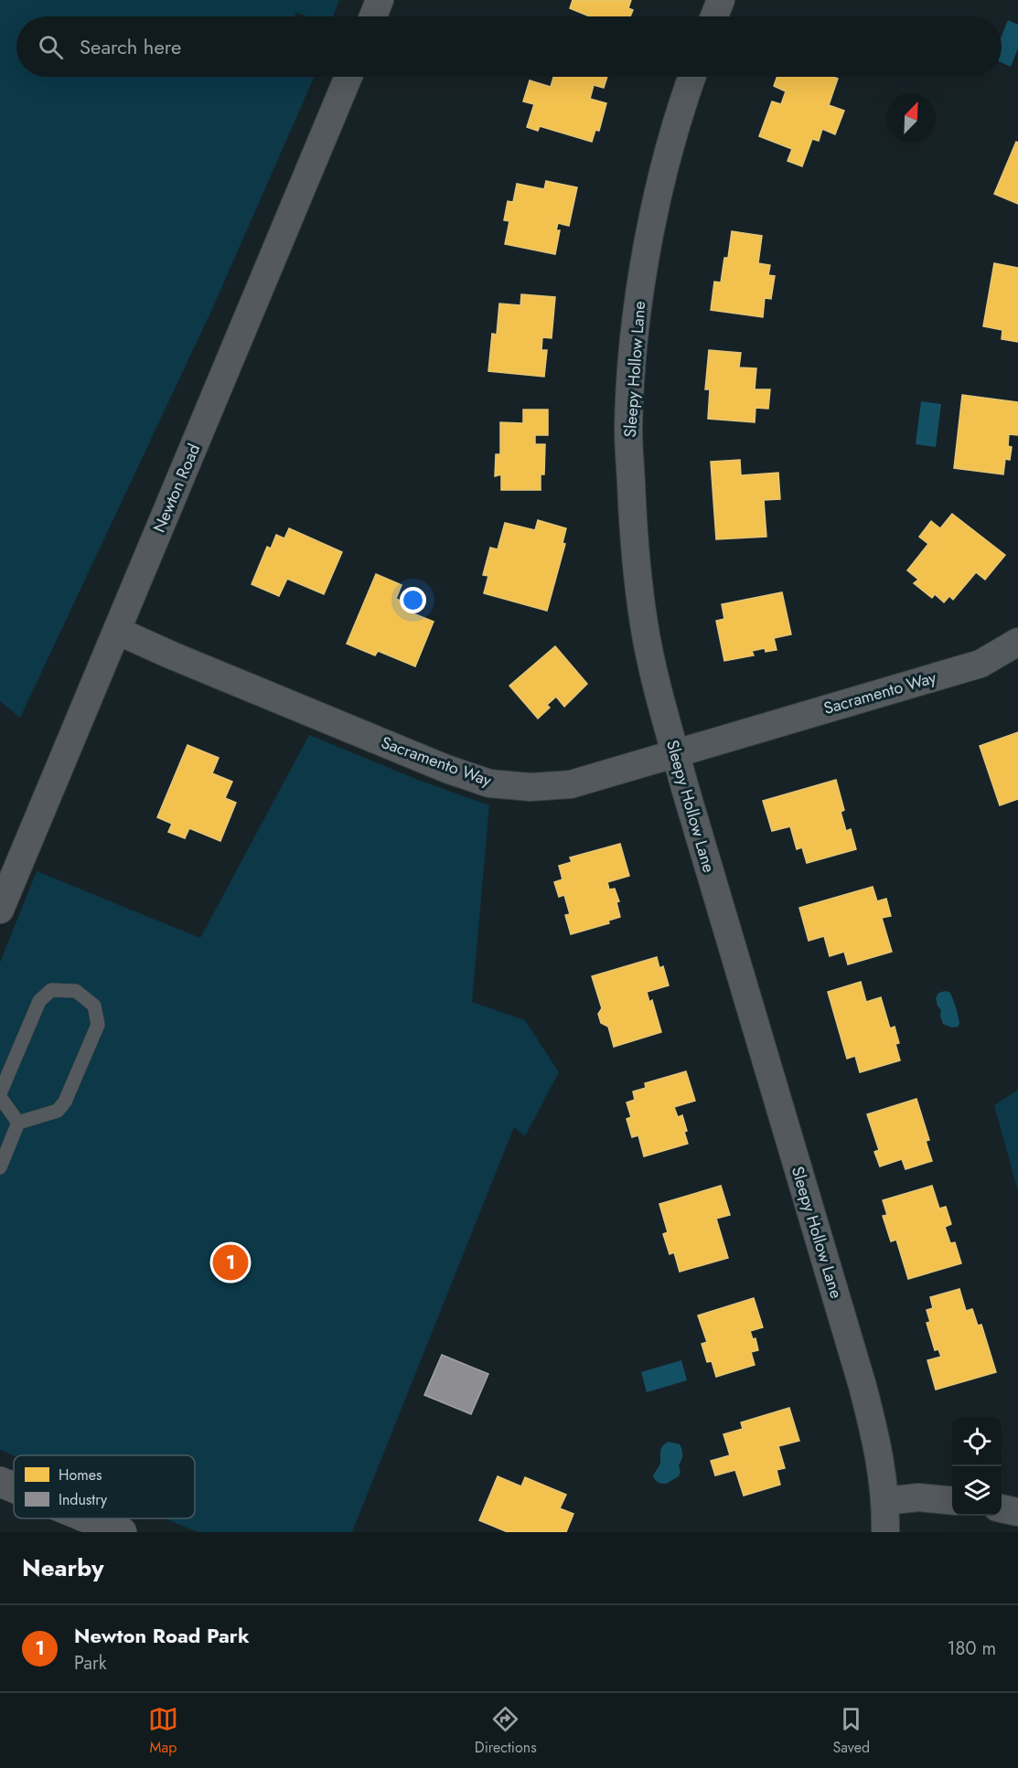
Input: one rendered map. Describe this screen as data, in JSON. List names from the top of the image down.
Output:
{
  "streets": {
    "street": ["Sleepy Hollow Lane", "Newton Road", "Sacramento Way"]
  },
  "crossings": [
    ["Sleepy Hollow Lane", "Sacramento Way"],
    ["Newton Road", "Sacramento Way"]
  ],
  "legend": ["Homes", "Industry"],
  "north": "top right",
  "page": {
    "search": "Search here",
    "pins": "1",
    "heading": "Nearby",
    "list": [
      {
        "mark": "1",
        "name": "Newton Road Park",
        "note": "Park",
        "value": "180 m"
      }
    ],
    "nav": ["Map", "Directions", "Saved"]
  }
}
